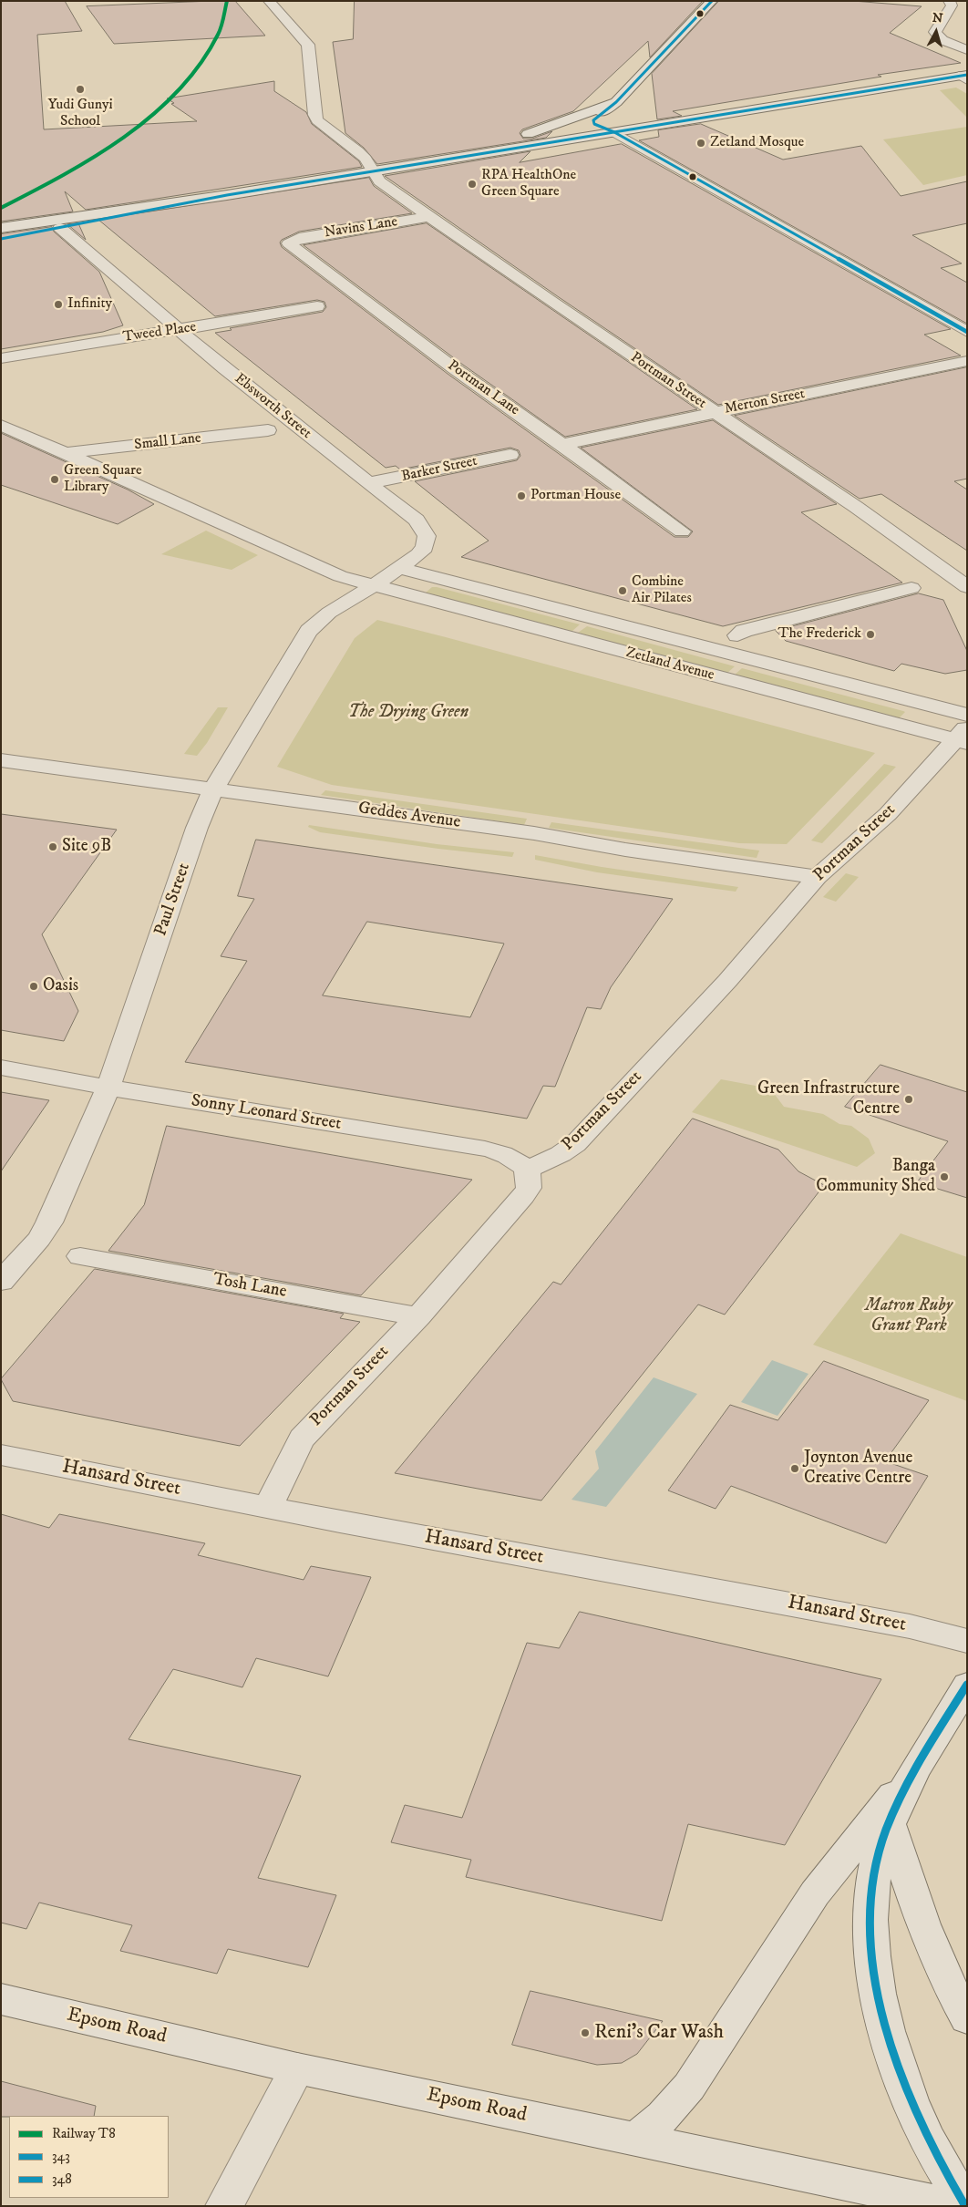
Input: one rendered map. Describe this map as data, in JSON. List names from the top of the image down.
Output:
{
  "streets": {
    "street": [
      "Navins Lane",
      "Tweed Place",
      "Portman Street",
      "Portman Lane",
      "Merton Street",
      "Ebsworth Street",
      "Small Lane",
      "Barker Street",
      "Zetland Avenue",
      "Geddes Avenue",
      "Paul Street",
      "Sonny Leonard Street",
      "Tosh Lane",
      "Hansard Street",
      "Epsom Road"
    ]
  },
  "crossings": [
    ["Navins Lane", "Portman Street"],
    ["Navins Lane", "Portman Lane"],
    ["Tweed Place", "Ebsworth Street"],
    ["Portman Street", "Merton Street"],
    ["Portman Street", "Zetland Avenue"],
    ["Portman Street", "Geddes Avenue"],
    ["Portman Street", "Sonny Leonard Street"],
    ["Portman Street", "Tosh Lane"],
    ["Portman Street", "Hansard Street"],
    ["Portman Lane", "Merton Street"],
    ["Ebsworth Street", "Barker Street"],
    ["Ebsworth Street", "Zetland Avenue"],
    ["Ebsworth Street", "Paul Street"],
    ["Small Lane", "Zetland Avenue"],
    ["Zetland Avenue", "Paul Street"],
    ["Geddes Avenue", "Paul Street"],
    ["Paul Street", "Sonny Leonard Street"]
  ],
  "parks": ["The Drying Green", "Matron Ruby Grant Park"],
  "places": [
    "Yudi Gunyi School",
    "Zetland Mosque",
    "RPA HealthOne Green Square",
    "Infinity",
    "Green Square Library",
    "Portman House",
    "Combine Air Pilates",
    "The Frederick",
    "Site 9B",
    "Oasis",
    "Green Infrastructure Centre",
    "Banga Community Shed",
    "Joynton Avenue Creative Centre",
    "Reni's Car Wash"
  ],
  "lines": ["rail line T8", "transit line 343", "transit line 348"],
  "legend": ["Railway T8", "343", "348"],
  "north": "top"
}
